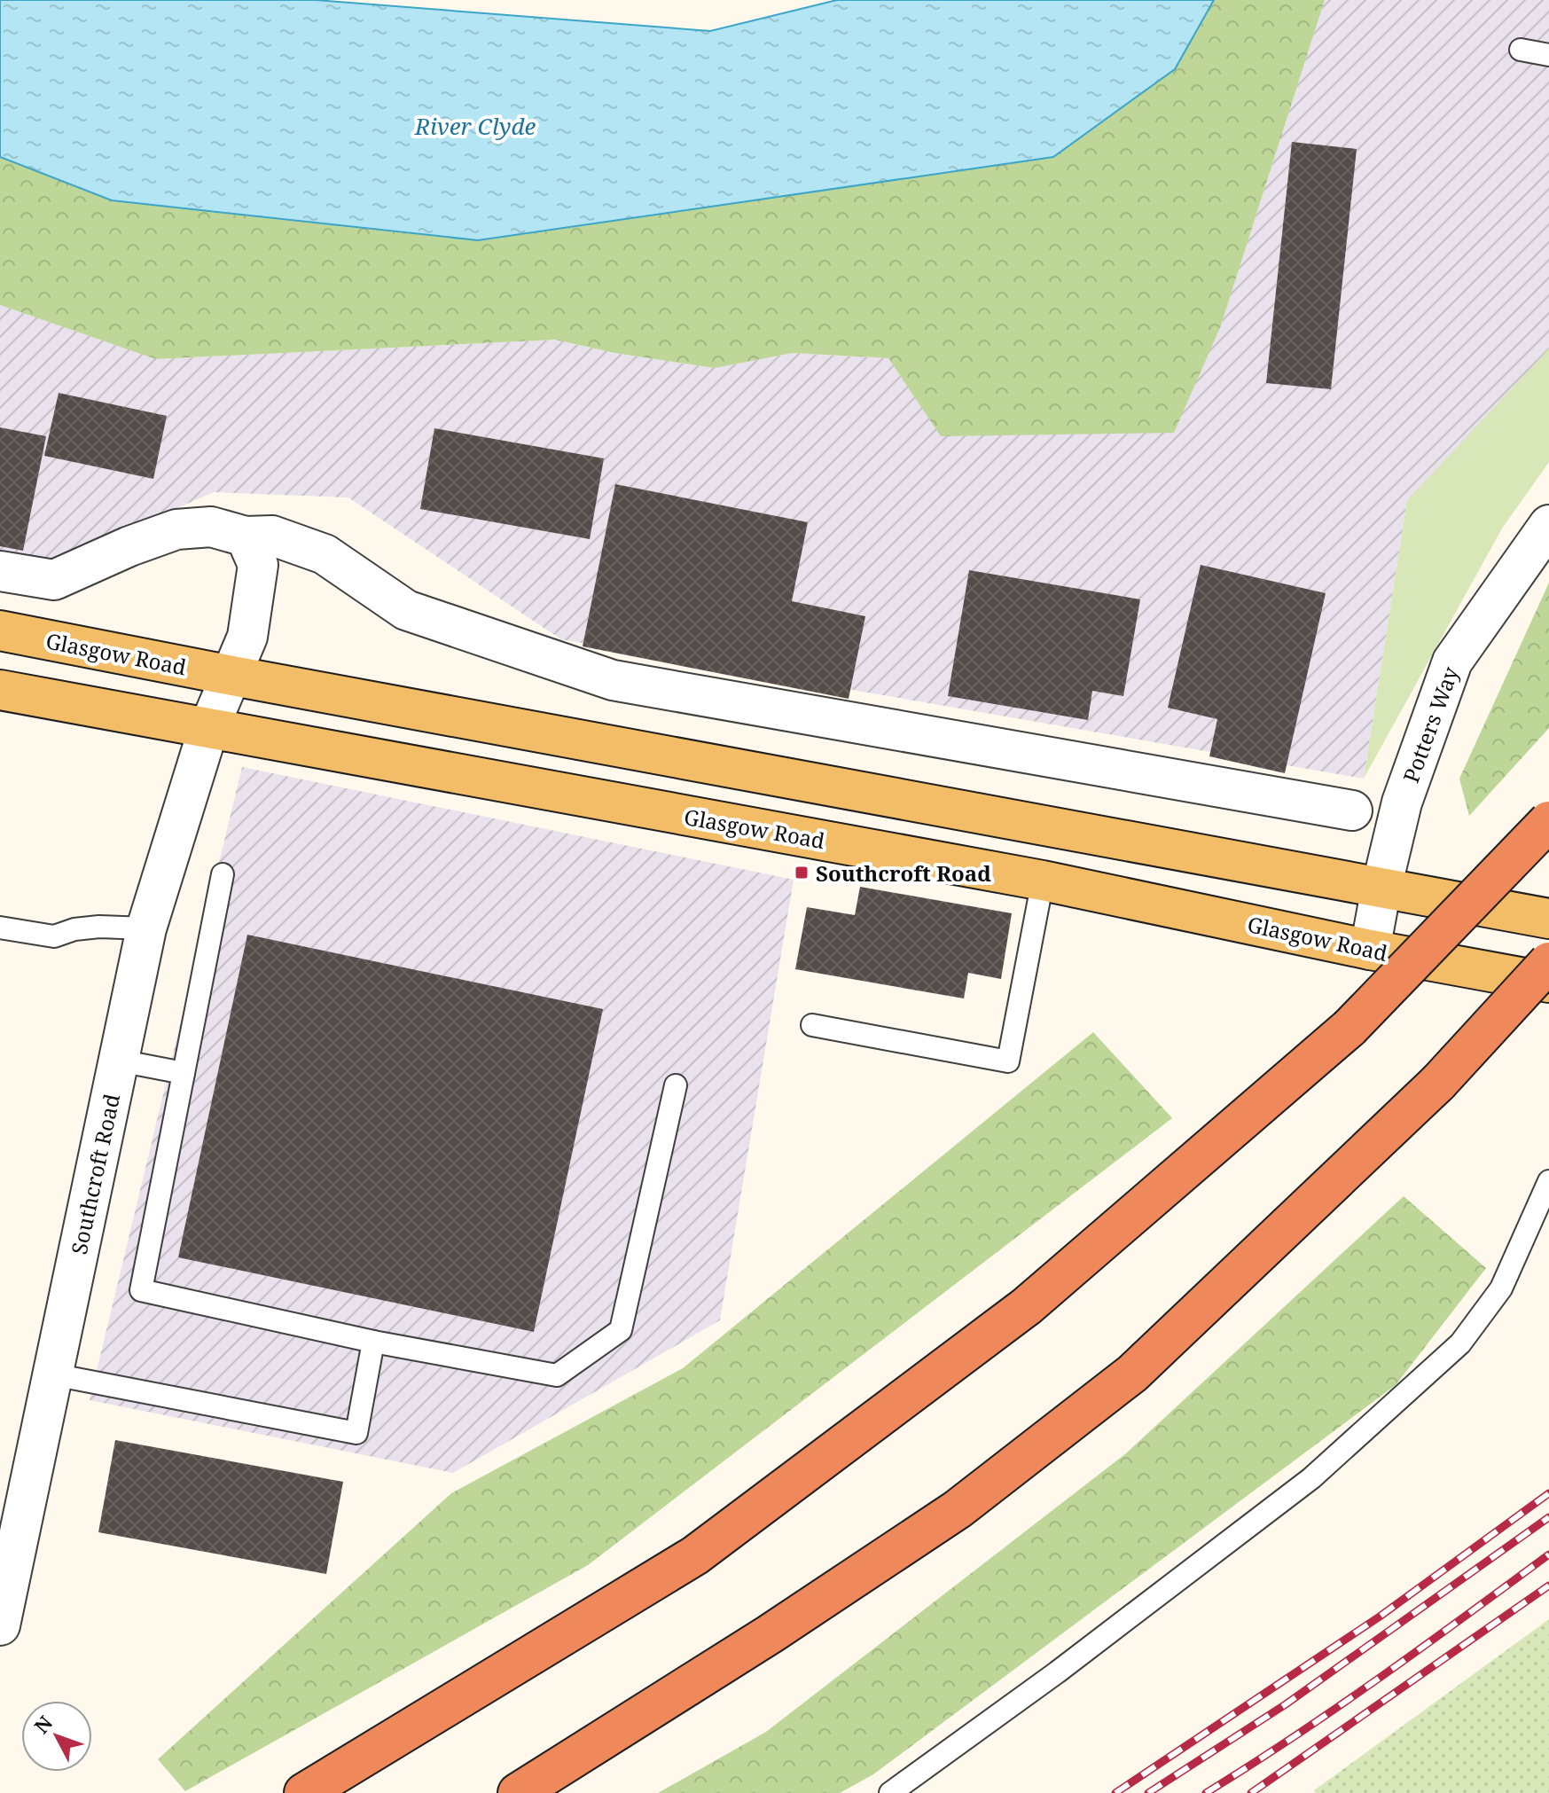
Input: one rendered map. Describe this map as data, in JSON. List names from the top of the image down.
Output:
{
  "streets": {
    "main road": ["Glasgow Road"],
    "street": ["Potters Way", "Southcroft Road"]
  },
  "crossings": [
    ["Glasgow Road", "Potters Way"],
    ["Glasgow Road", "Southcroft Road"]
  ],
  "water": ["River Clyde"],
  "places": {
    "transit": ["Southcroft Road"]
  },
  "north": "top left"
}
